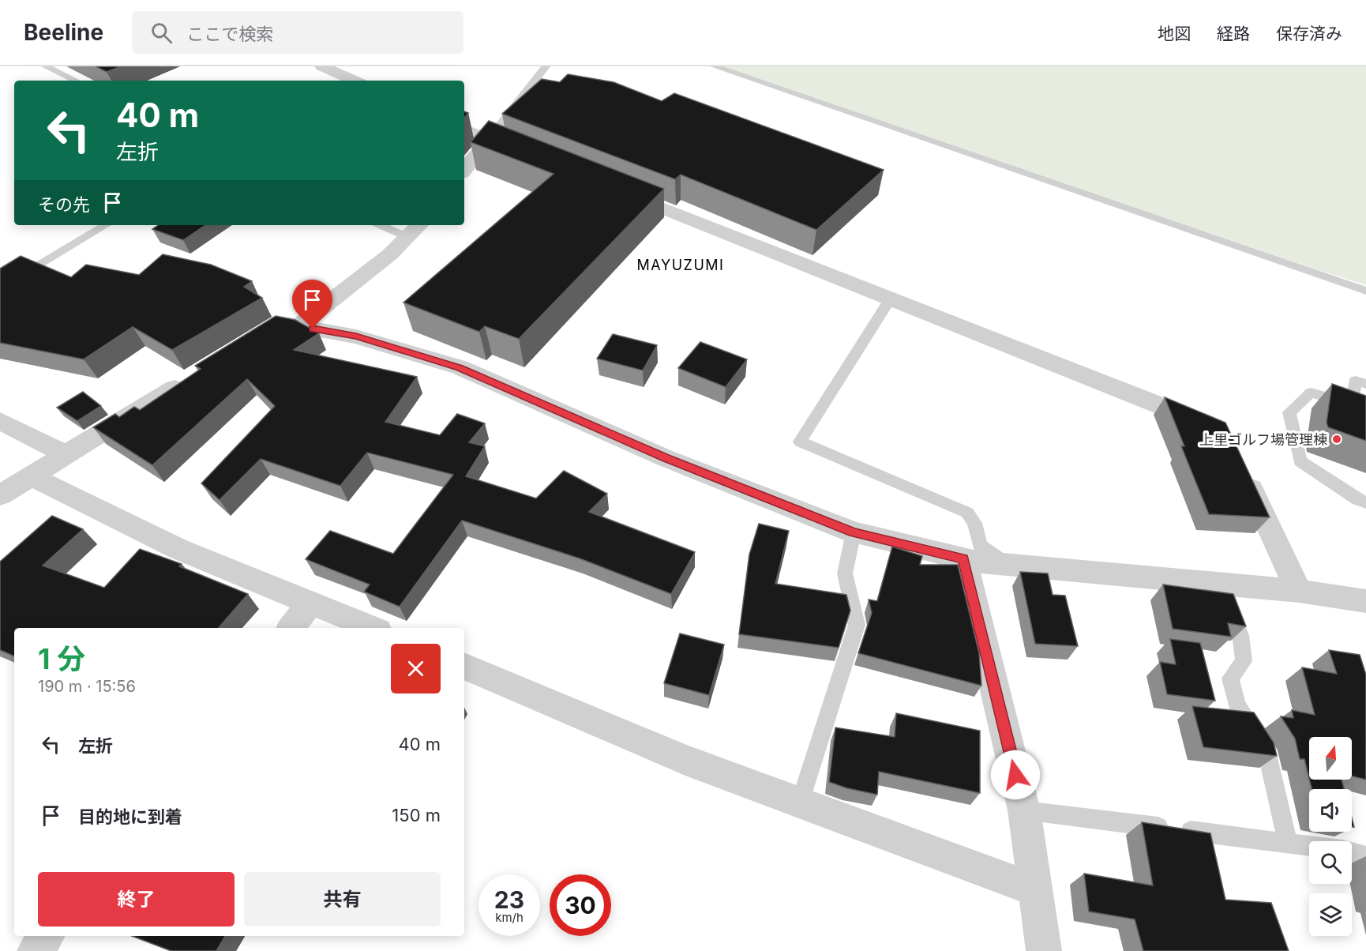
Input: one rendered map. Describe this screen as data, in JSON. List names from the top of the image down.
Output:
{
  "districts": ["MAYUZUMI"],
  "places": ["上里ゴルフ場管理棟"],
  "north": "top",
  "page": {
    "header": "Beeline",
    "search": "ここで検索",
    "nav": ["地図", "経路", "保存済み"],
    "turn": ["40 m", "左折"],
    "then": "その先",
    "heading": ["1 分", "190 m · 15:56"],
    "list": [
      {
        "name": "左折",
        "value": "40 m"
      },
      {
        "name": "目的地に到着",
        "value": "150 m"
      }
    ],
    "buttons": ["終了", "共有"],
    "speed": "23 km/h",
    "limit": "30"
  }
}
